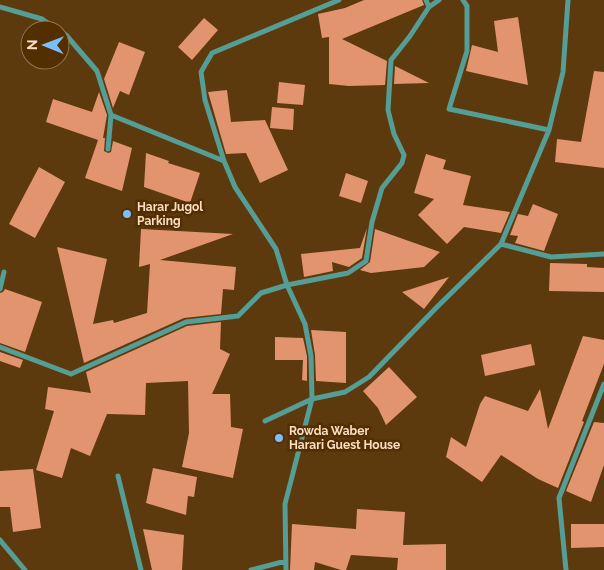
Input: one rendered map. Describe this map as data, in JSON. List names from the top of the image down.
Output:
{
  "places": ["Harar Jugol Parking", "Rowda Waber Harari Guest House"],
  "north": "left"
}
